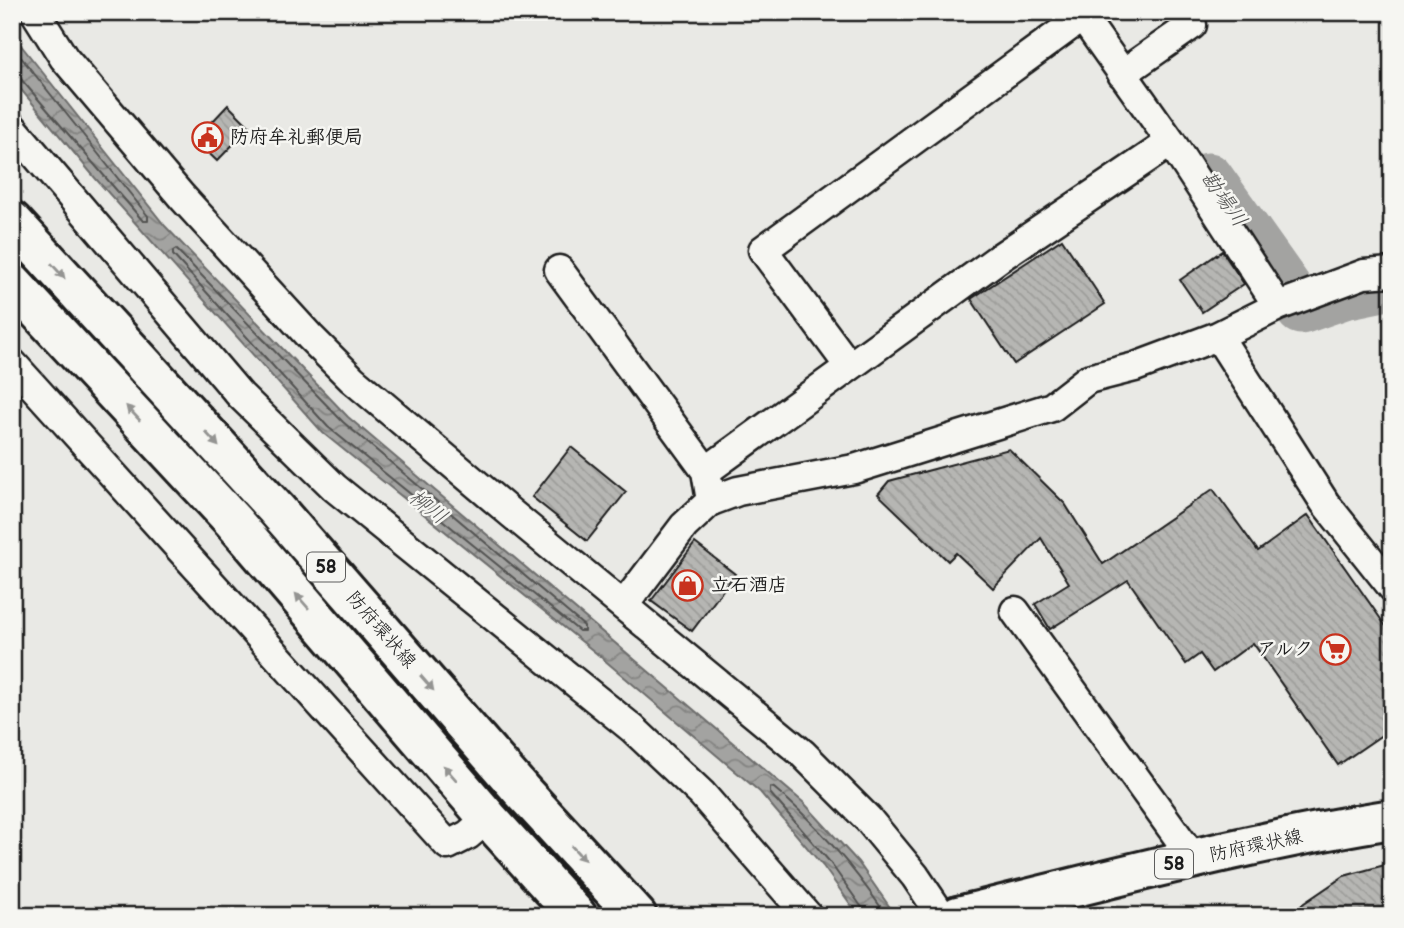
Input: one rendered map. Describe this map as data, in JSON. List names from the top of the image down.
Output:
{
  "streets": {
    "main road": ["58", "防府環状線"]
  },
  "water": ["勘場川", "柳川"],
  "places": {
    "public building": ["防府牟礼郵便局"],
    "shop": ["立石酒店"],
    "supermarket": ["アルク"]
  }
}
